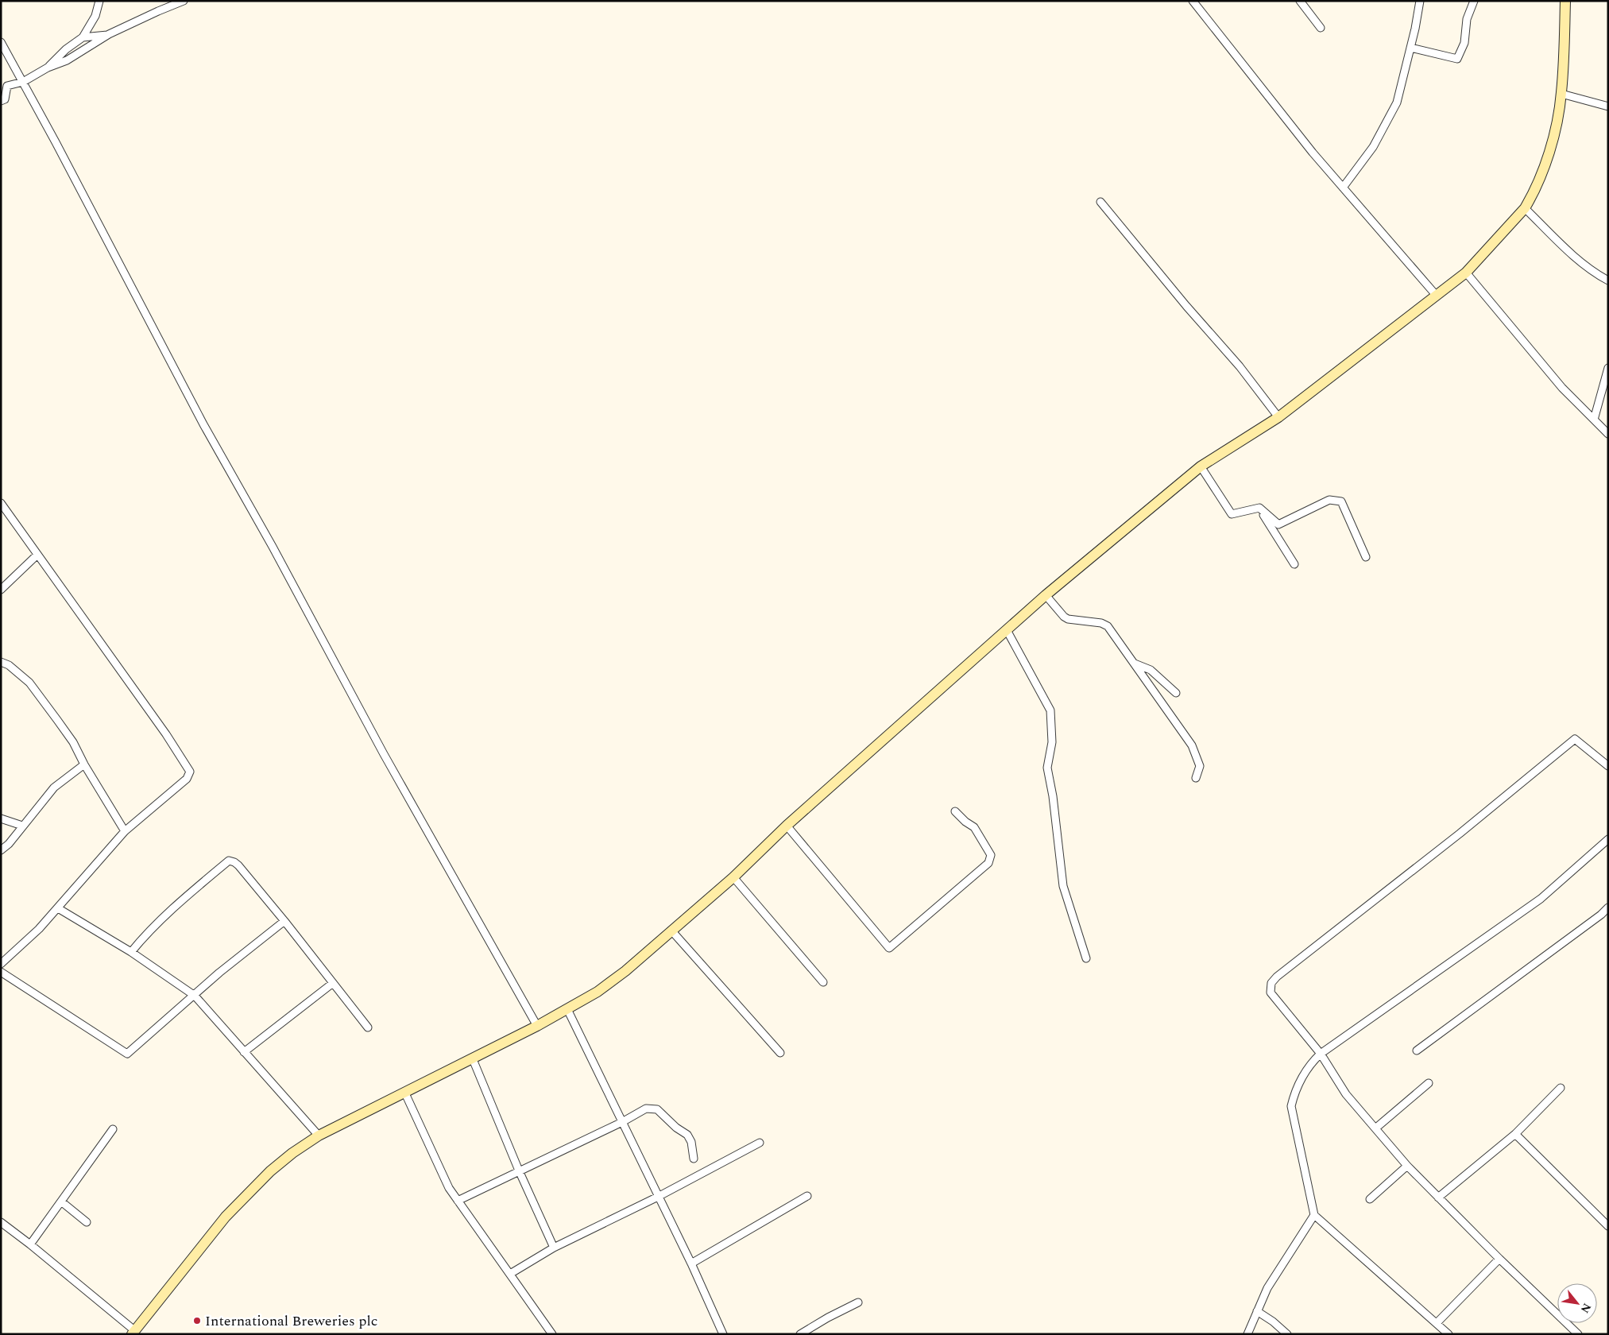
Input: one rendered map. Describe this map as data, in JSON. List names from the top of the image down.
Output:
{
  "places": ["International Breweries plc"],
  "north": "bottom right"
}
